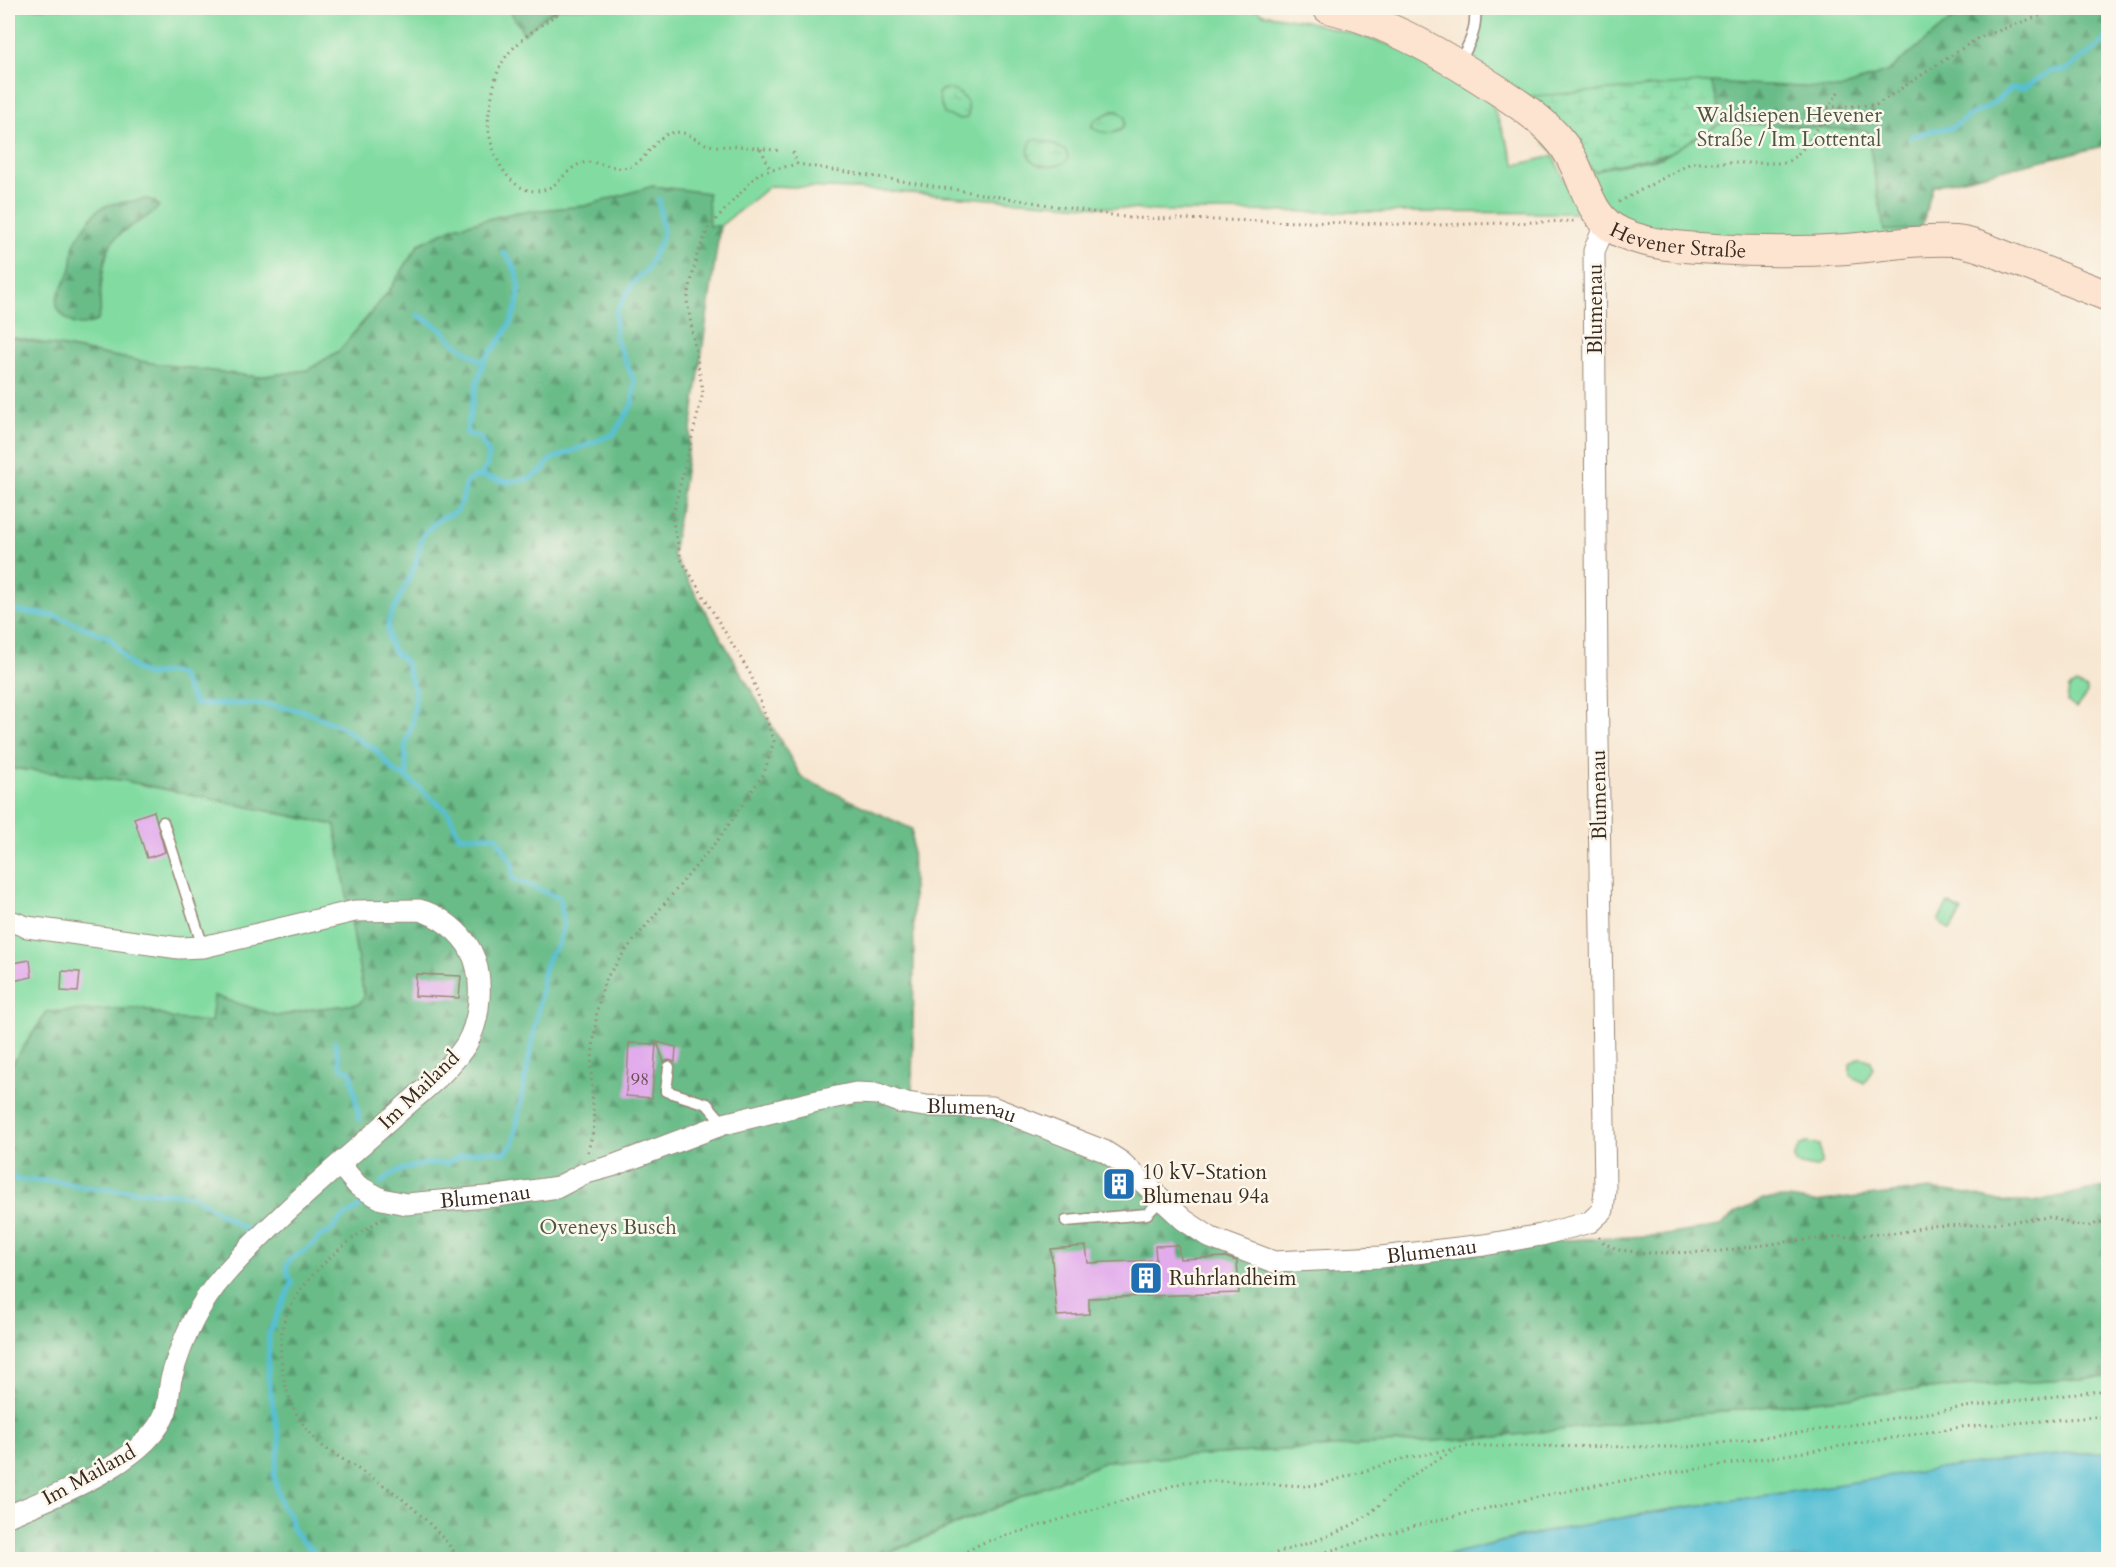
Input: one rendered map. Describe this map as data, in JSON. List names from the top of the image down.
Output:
{
  "streets": {
    "street": ["Hevener Straße", "Blumenau", "Im Mailand"]
  },
  "crossings": [
    ["Hevener Straße", "Blumenau"],
    ["Blumenau", "Im Mailand"]
  ],
  "parks": ["Waldsiepen Hevener Straße / Im Lottental", "Oveneys Busch"],
  "places": {
    "building": ["10 kV-Station Blumenau 94a", "Ruhrlandheim"]
  },
  "house_numbers": ["98"]
}
